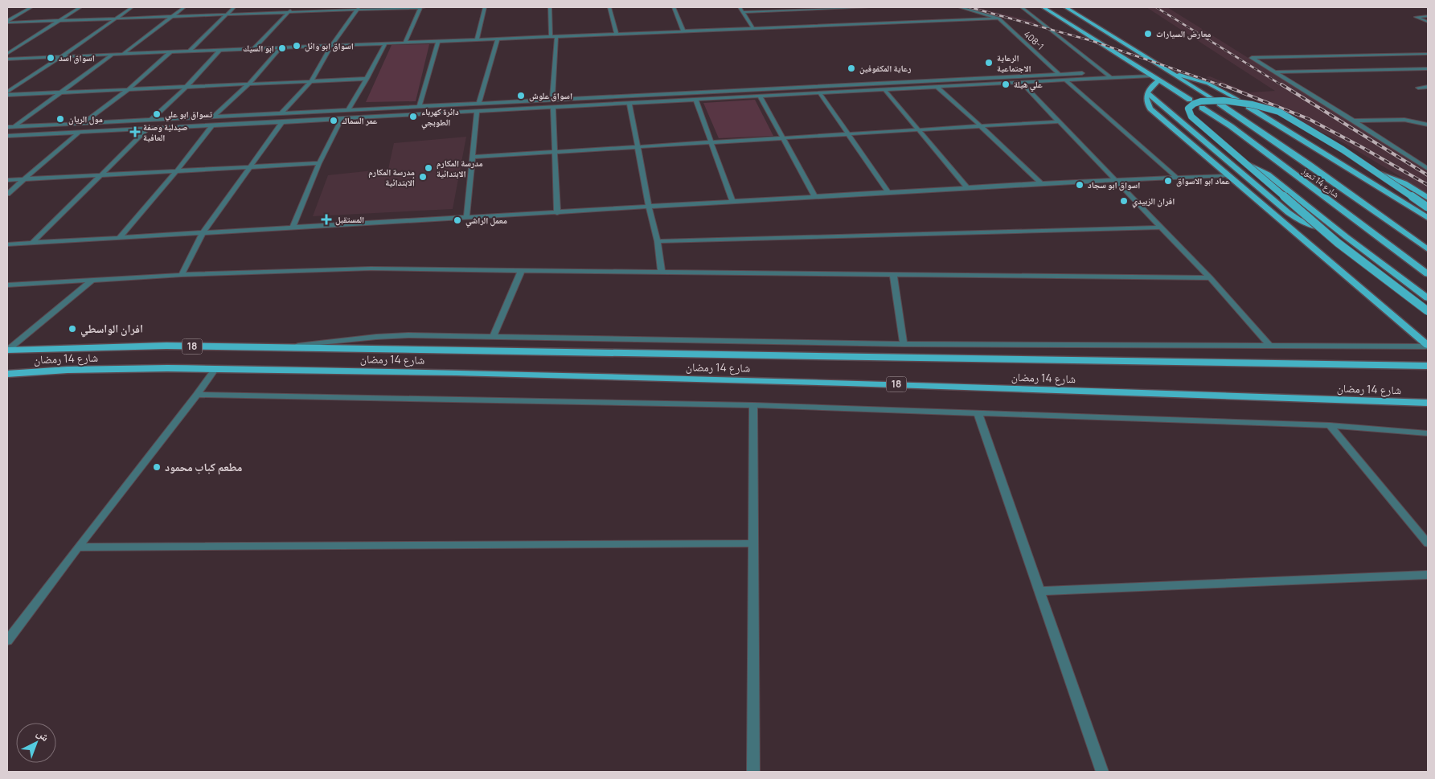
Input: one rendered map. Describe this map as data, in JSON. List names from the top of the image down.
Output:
{
  "streets": {
    "main road": ["شارع 14 تموز", "18", "شارع 14 رمضان"],
    "street": ["408-1"]
  },
  "places": {
    "other": [
      "معارض السيارات",
      "اسواق ابو وائل",
      "ابو السيك",
      "اسواق اسد",
      "الرعاية الاجتماعية",
      "رعاية المكفوفين",
      "علي هيلة",
      "اسواق علوش",
      "تسواق ابو علي",
      "دائرة كهرباء الطوبجي",
      "مول الريان",
      "عمر السماك",
      "مدرسة المكارم الابتدائية",
      "مدرسة المكارم ألابتدائية",
      "عماد ابو الاسواق",
      "اسواق ابو سجاد",
      "افران الزبيدي",
      "معمل الراشي",
      "افران الواسطي",
      "مطعم كباب محمود"
    ],
    "health": ["صيدلية وصفة العافية", "المستقبل"]
  },
  "north": "top right"
}
